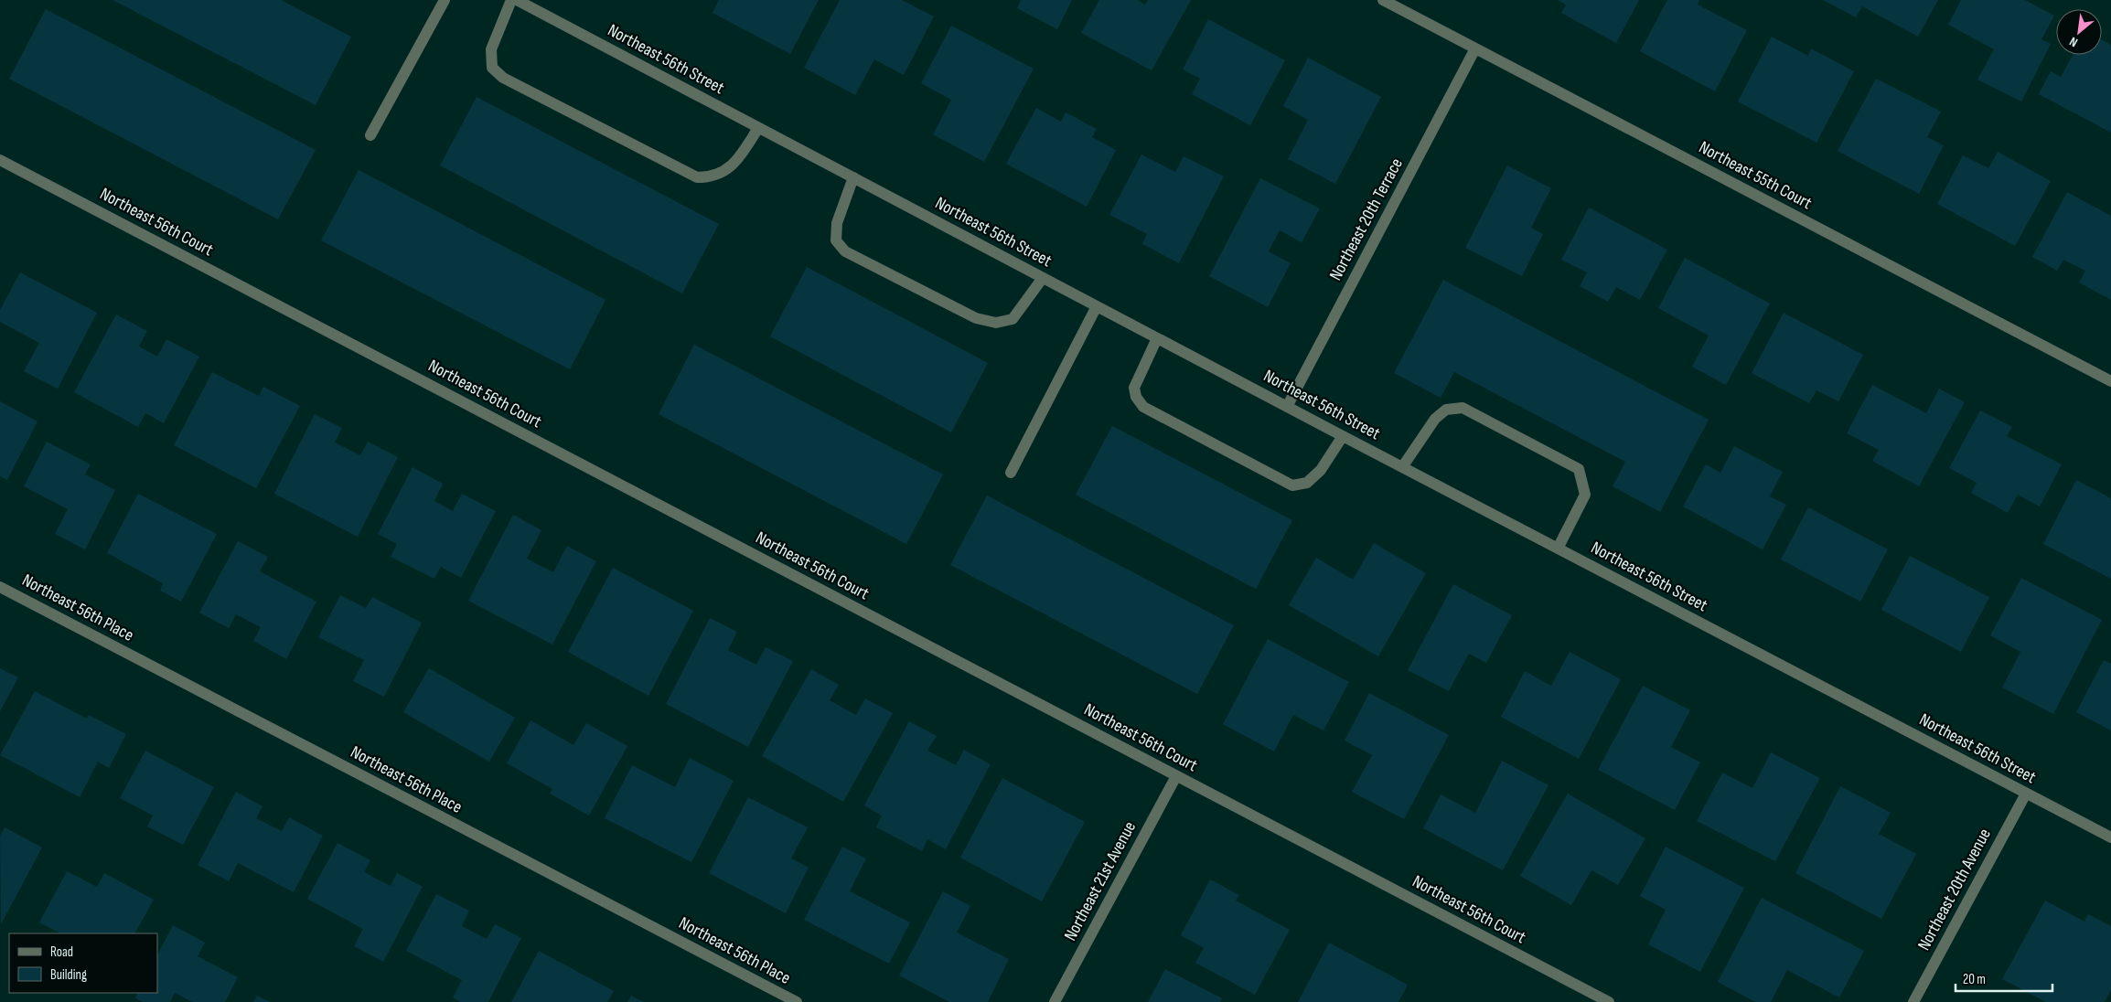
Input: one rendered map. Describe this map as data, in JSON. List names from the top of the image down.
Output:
{
  "streets": {
    "street": [
      "Northeast 56th Street",
      "Northeast 55th Court",
      "Northeast 20th Terrace",
      "Northeast 56th Court",
      "Northeast 56th Place",
      "Northeast 21st Avenue",
      "Northeast 20th Avenue"
    ]
  },
  "crossings": [
    ["Northeast 56th Street", "Northeast 20th Terrace"],
    ["Northeast 56th Street", "Northeast 20th Avenue"],
    ["Northeast 55th Court", "Northeast 20th Terrace"],
    ["Northeast 56th Court", "Northeast 21st Avenue"]
  ],
  "legend": ["Road", "Building"],
  "scale_bar": "20 m",
  "north": "bottom left"
}
